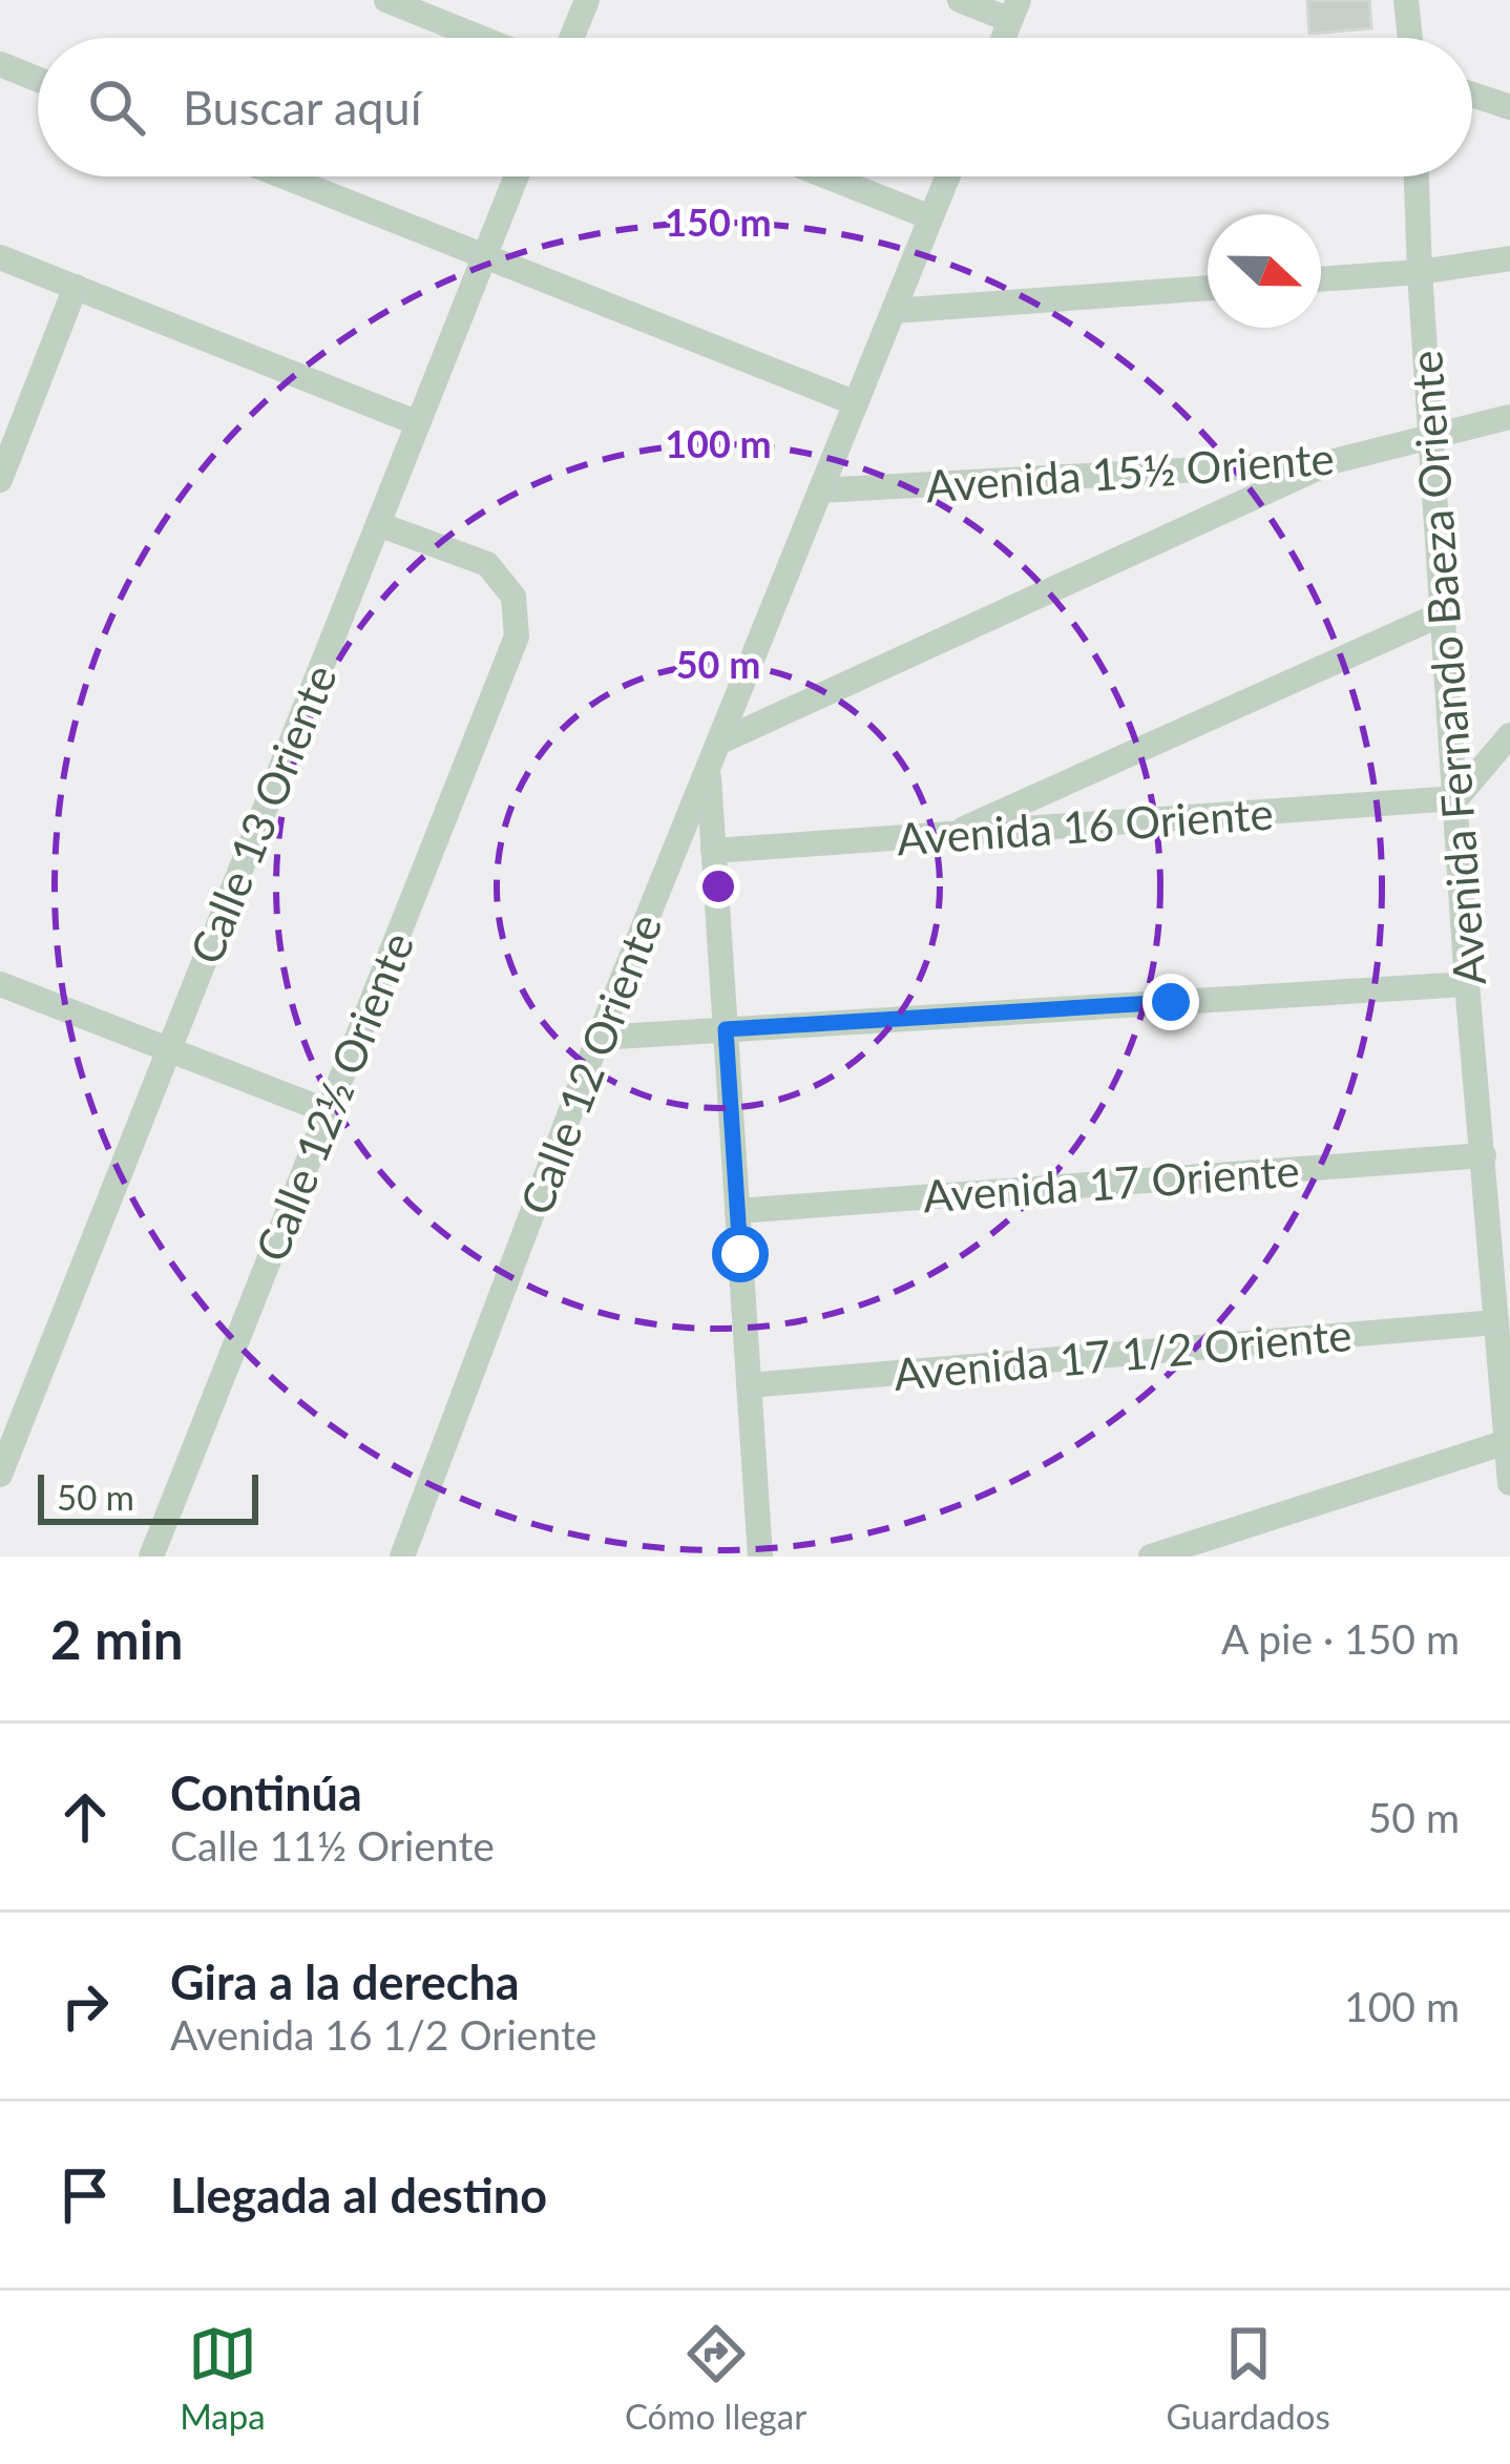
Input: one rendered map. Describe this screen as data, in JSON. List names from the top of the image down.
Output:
{
  "streets": {
    "street": [
      "Avenida 15½ Oriente",
      "Avenida Fernando Baeza Oriente",
      "Calle 13 Oriente",
      "Avenida 16 Oriente",
      "Calle 12 Oriente",
      "Calle 12½ Oriente",
      "Avenida 17 Oriente",
      "Avenida 17 1/2 Oriente"
    ]
  },
  "crossings": [
    ["Avenida 15½ Oriente", "Avenida Fernando Baeza Oriente"],
    ["Avenida 15½ Oriente", "Calle 12 Oriente"],
    ["Avenida Fernando Baeza Oriente", "Avenida 16 Oriente"],
    ["Avenida Fernando Baeza Oriente", "Avenida 17 Oriente"],
    ["Avenida Fernando Baeza Oriente", "Avenida 17 1/2 Oriente"],
    ["Calle 13 Oriente", "Calle 12½ Oriente"]
  ],
  "scale_bar": "50 m",
  "north": "right",
  "page": {
    "search": "Buscar aquí",
    "scale": "50 m",
    "heading": ["2 min", "A pie · 150 m"],
    "list": [
      ["Continúa", "Calle 11½ Oriente", "50 m"],
      ["Gira a la derecha", "Avenida 16 1/2 Oriente", "100 m"],
      "Llegada al destino"
    ],
    "nav": ["Mapa", "Cómo llegar", "Guardados"]
  },
  "rings": ["150 m", "100 m", "50 m"]
}
